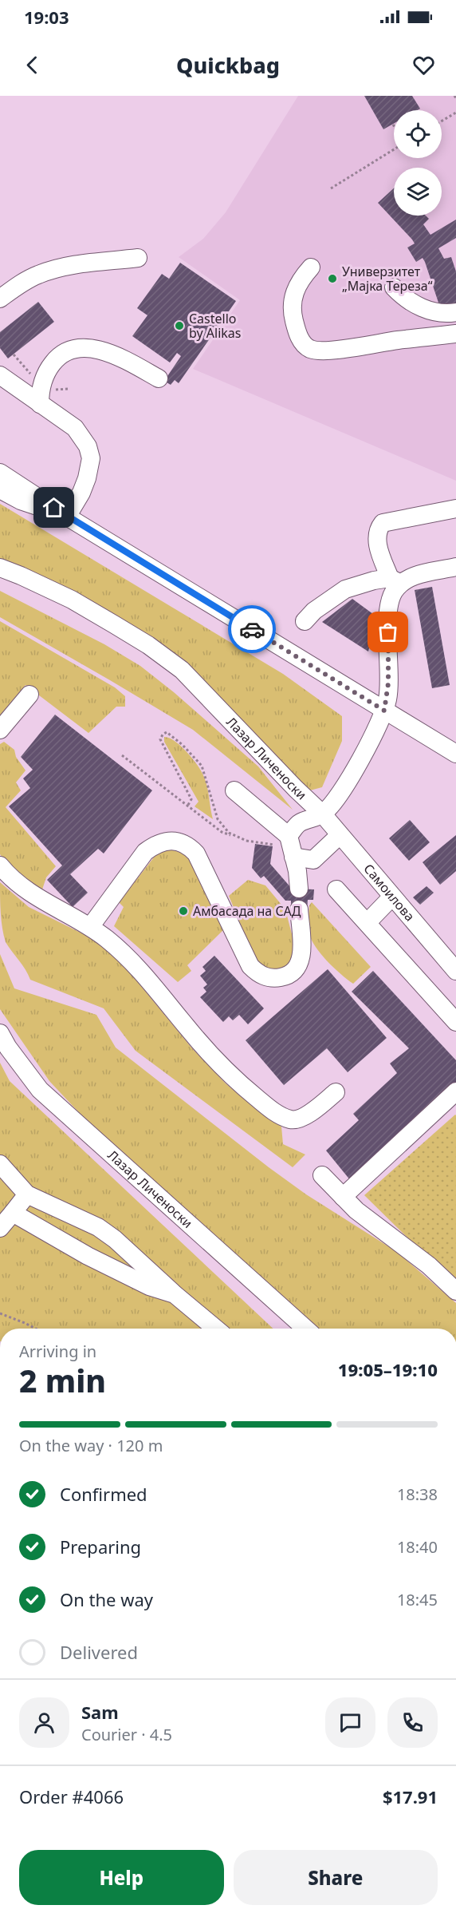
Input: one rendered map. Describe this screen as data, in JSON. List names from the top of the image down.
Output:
{
  "streets": {
    "street": ["Лазар Личеноски", "Самоилова"]
  },
  "crossings": [
    ["Лазар Личеноски", "Самоилова"]
  ],
  "places": ["Универзитет „Мајка Тереза“", "Castello by Alikas", "Амбасада на САД"],
  "page": {
    "status": "19:03",
    "header": "Quickbag",
    "heading": ["2 min", "Arriving in", "19:05–19:10"],
    "panel": [
      "Sam",
      "Courier · 4.5",
      "Order #4066",
      "$17.91"
    ],
    "bar": "On the way · 120 m",
    "list": [
      ["Confirmed", "18:38"],
      ["Preparing", "18:40"],
      ["On the way", "18:45"],
      "Delivered"
    ],
    "buttons": ["Help", "Share"]
  }
}
